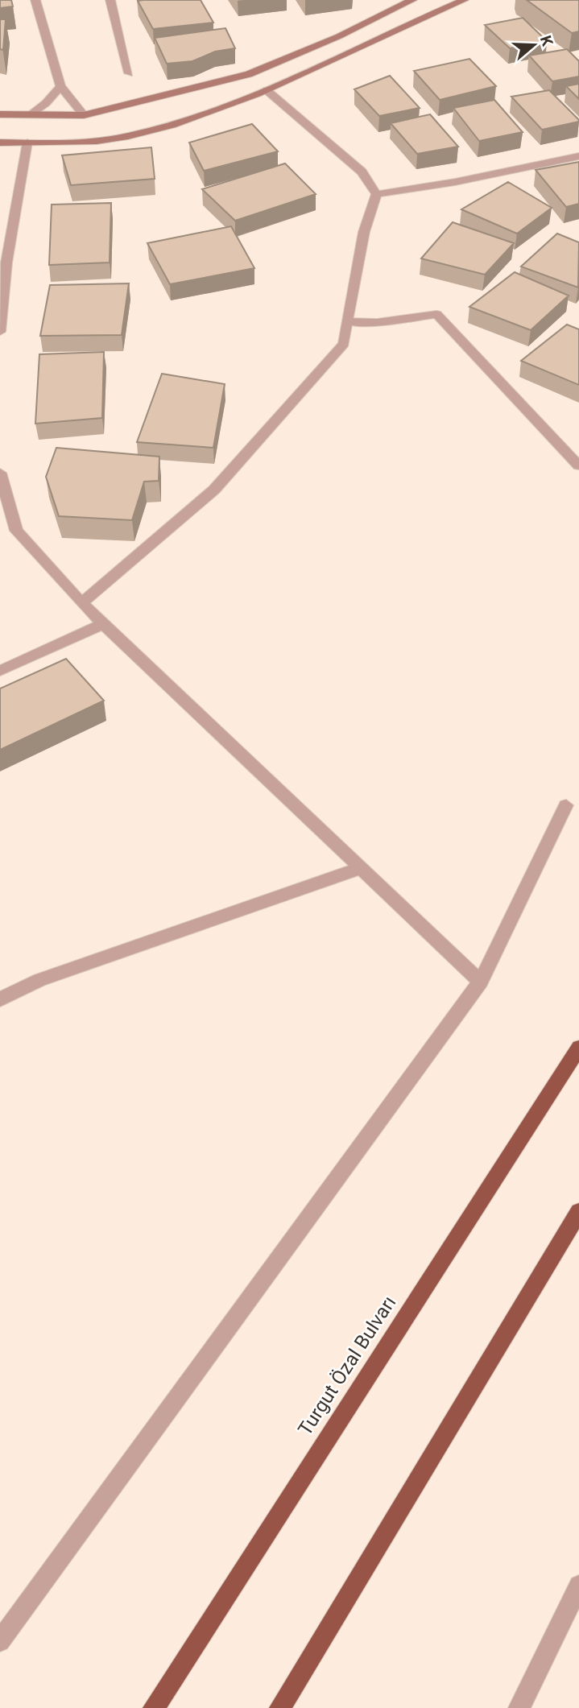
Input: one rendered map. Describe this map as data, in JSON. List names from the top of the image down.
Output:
{
  "streets": {
    "highway": ["Turgut Özal Bulvarı"]
  },
  "north": "right"
}
